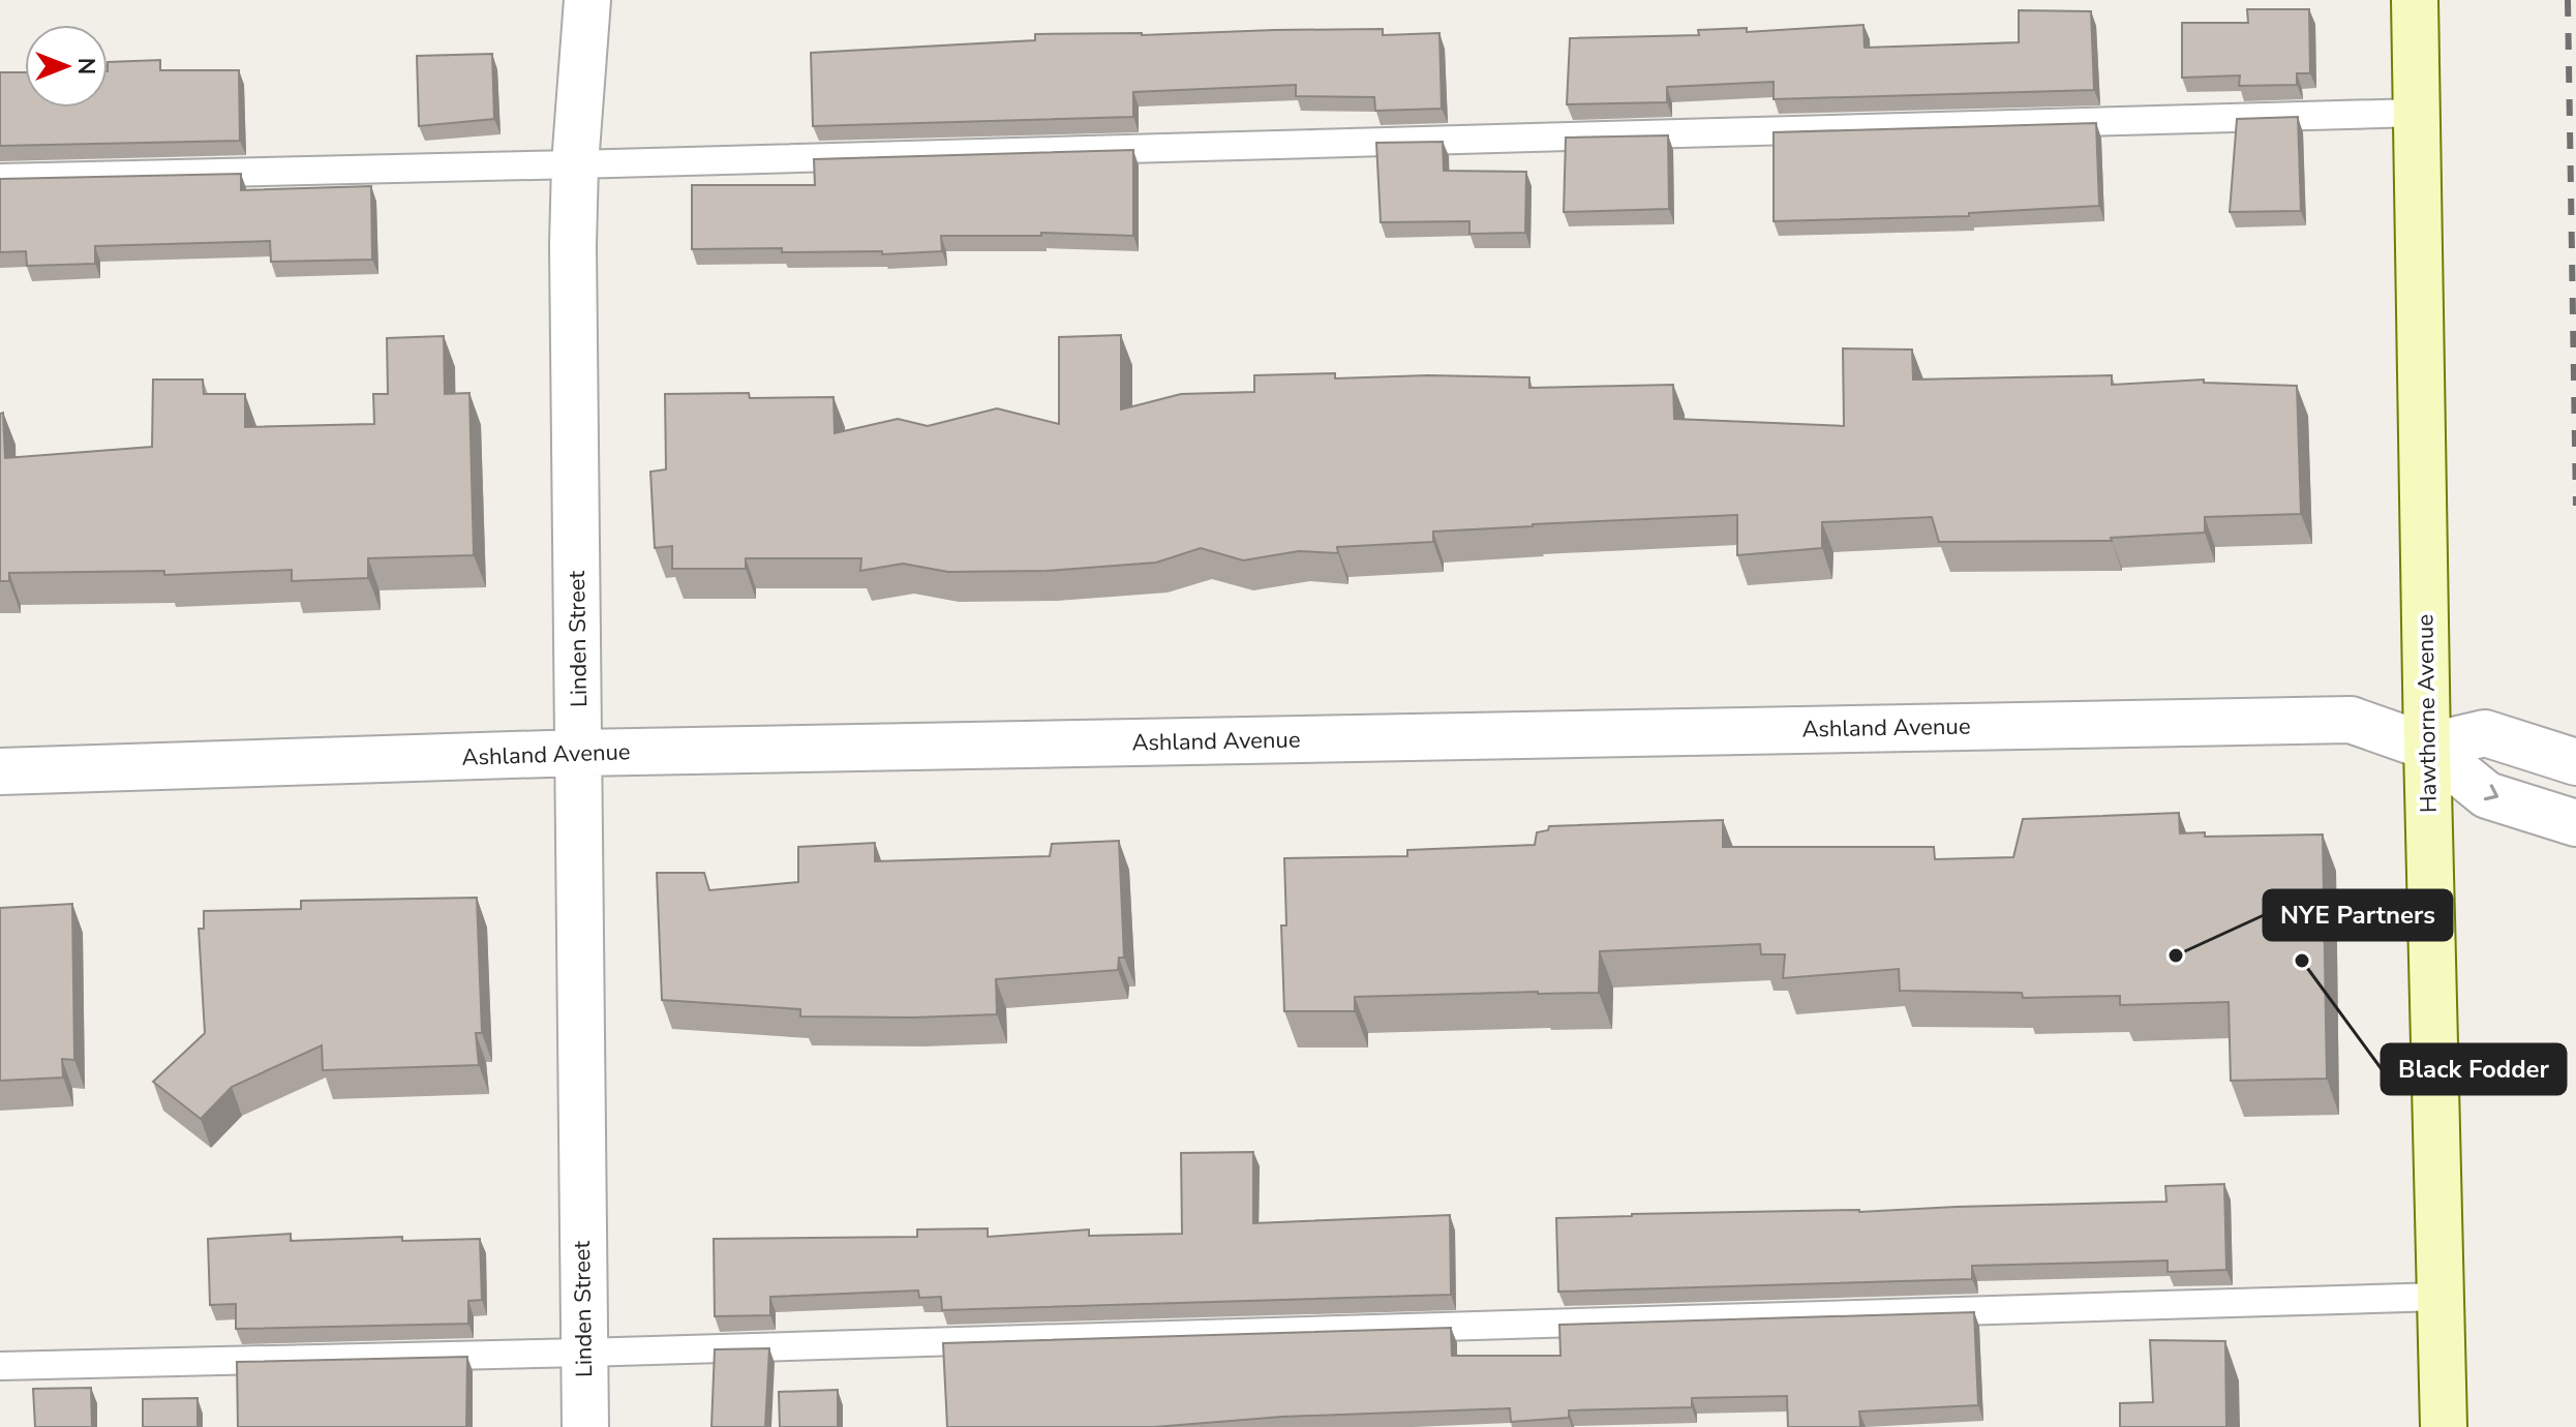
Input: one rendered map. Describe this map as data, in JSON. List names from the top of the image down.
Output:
{
  "streets": {
    "street": ["Linden Street", "Hawthorne Avenue", "Ashland Avenue"]
  },
  "crossings": [
    ["Linden Street", "Ashland Avenue"],
    ["Hawthorne Avenue", "Ashland Avenue"]
  ],
  "places": ["NYE Partners", "Black Fodder"],
  "north": "right"
}
